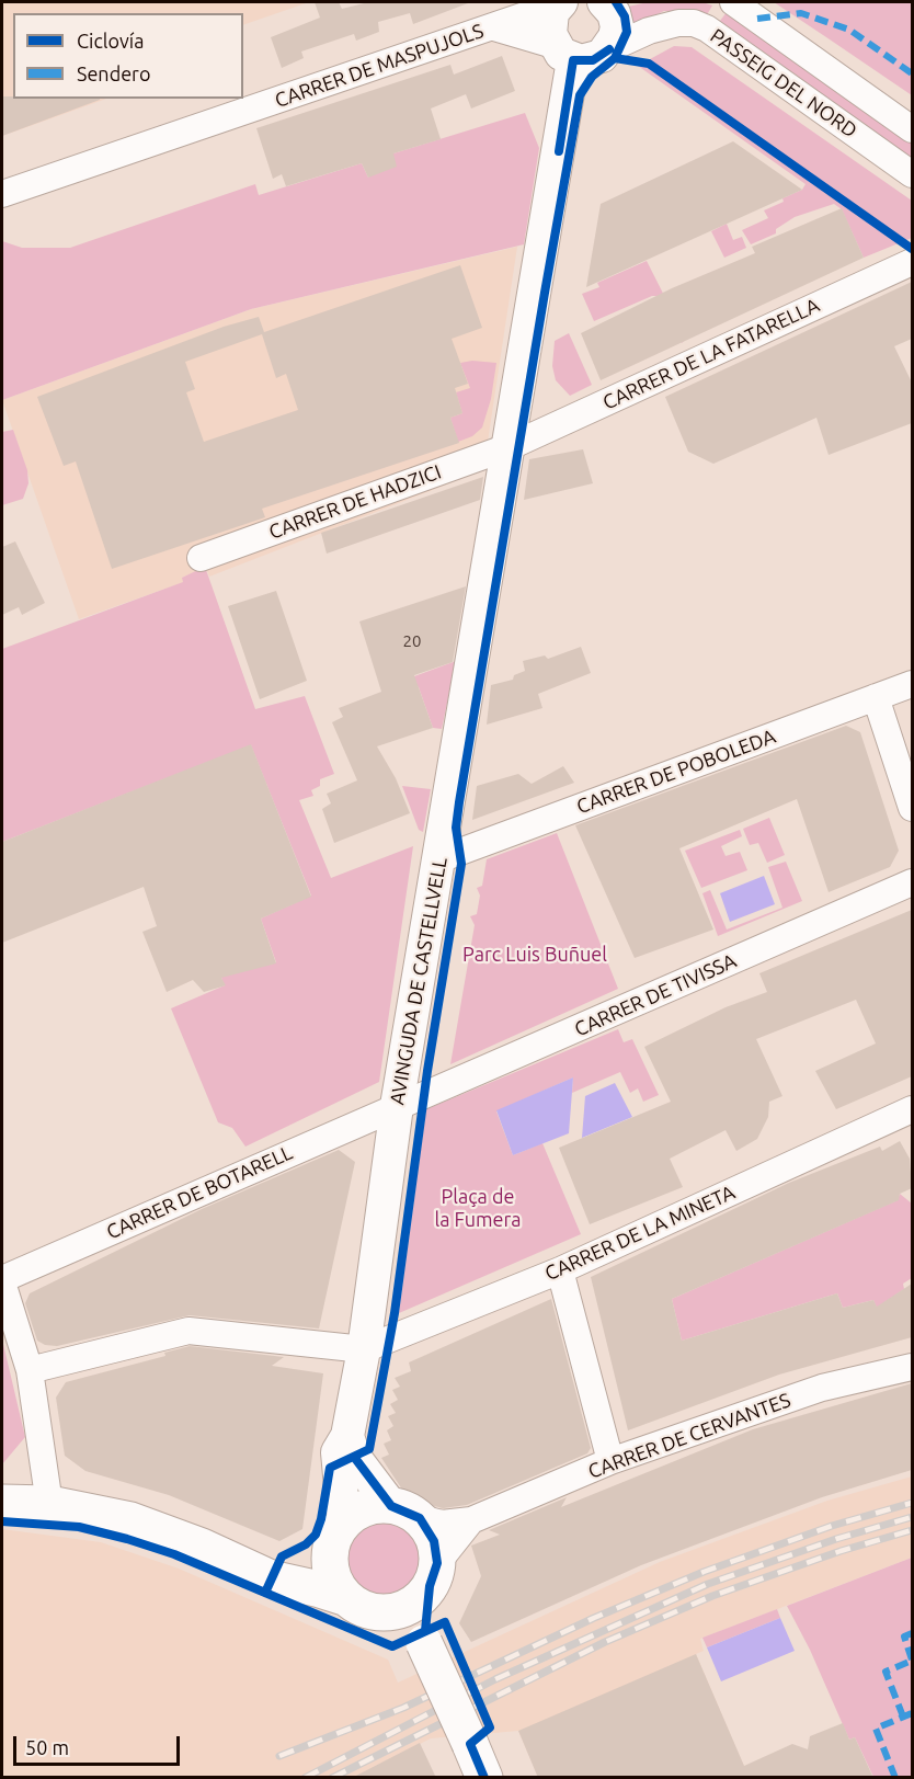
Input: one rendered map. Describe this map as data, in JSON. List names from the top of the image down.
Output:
{
  "streets": {
    "street": [
      "CARRER DE MASPUJOLS",
      "PASSEIG DEL NORD",
      "CARRER DE LA FATARELLA",
      "CARRER DE HADZICI",
      "CARRER DE POBOLEDA",
      "AVINGUDA DE CASTELLVELL",
      "CARRER DE TIVISSA",
      "CARRER DE BOTARELL",
      "CARRER DE LA MINETA",
      "CARRER DE CERVANTES"
    ]
  },
  "crossings": [
    ["CARRER DE MASPUJOLS", "AVINGUDA DE CASTELLVELL"],
    ["CARRER DE LA FATARELLA", "CARRER DE HADZICI"],
    ["CARRER DE LA FATARELLA", "AVINGUDA DE CASTELLVELL"],
    ["CARRER DE HADZICI", "AVINGUDA DE CASTELLVELL"],
    ["CARRER DE POBOLEDA", "AVINGUDA DE CASTELLVELL"],
    ["AVINGUDA DE CASTELLVELL", "CARRER DE TIVISSA"],
    ["AVINGUDA DE CASTELLVELL", "CARRER DE BOTARELL"],
    ["AVINGUDA DE CASTELLVELL", "CARRER DE LA MINETA"],
    ["AVINGUDA DE CASTELLVELL", "CARRER DE CERVANTES"],
    ["CARRER DE TIVISSA", "CARRER DE BOTARELL"]
  ],
  "parks": ["Parc Luis Buñuel", "Plaça de la Fumera"],
  "house_numbers": ["20"],
  "legend": ["Ciclovía", "Sendero"],
  "scale_bar": "50 m"
}
